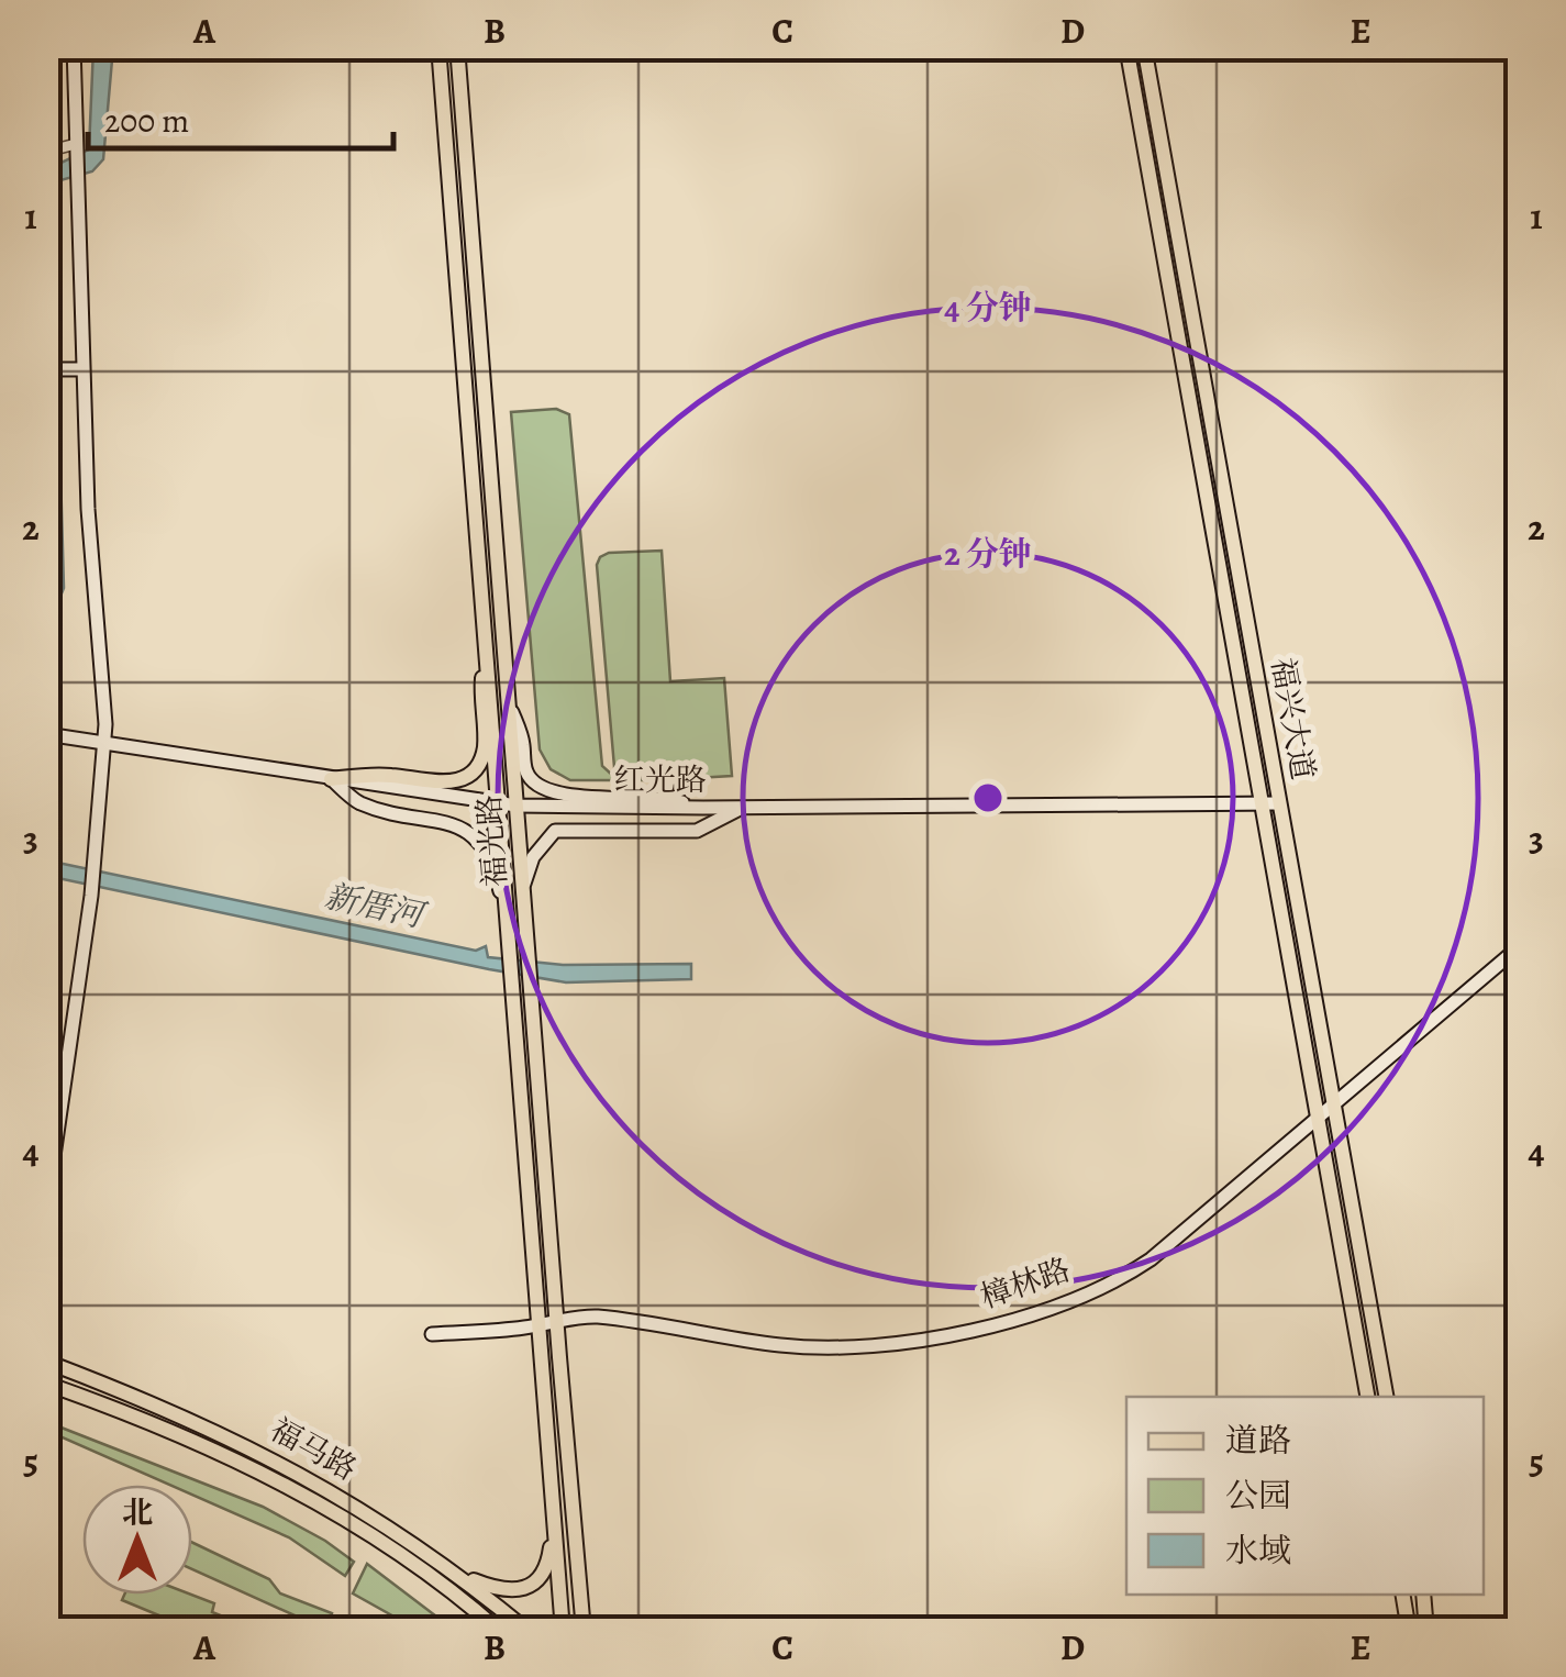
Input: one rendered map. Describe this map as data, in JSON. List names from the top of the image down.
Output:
{
  "streets": {
    "main road": ["福兴大道", "福光路", "福马路"],
    "street": ["红光路", "樟林路"]
  },
  "crossings": [
    ["福兴大道", "红光路"],
    ["福兴大道", "樟林路"],
    ["红光路", "福光路"],
    ["福光路", "樟林路"]
  ],
  "water": ["新厝河"],
  "legend": ["道路", "公园", "水域"],
  "scale_bar": "200 m",
  "north": "top",
  "grid": {
    "columns": [
      "A",
      "B",
      "C",
      "D",
      "E"
    ],
    "rows": [
      "1",
      "2",
      "3",
      "4",
      "5"
    ]
  },
  "rings": ["4 分钟", "2 分钟"]
}
